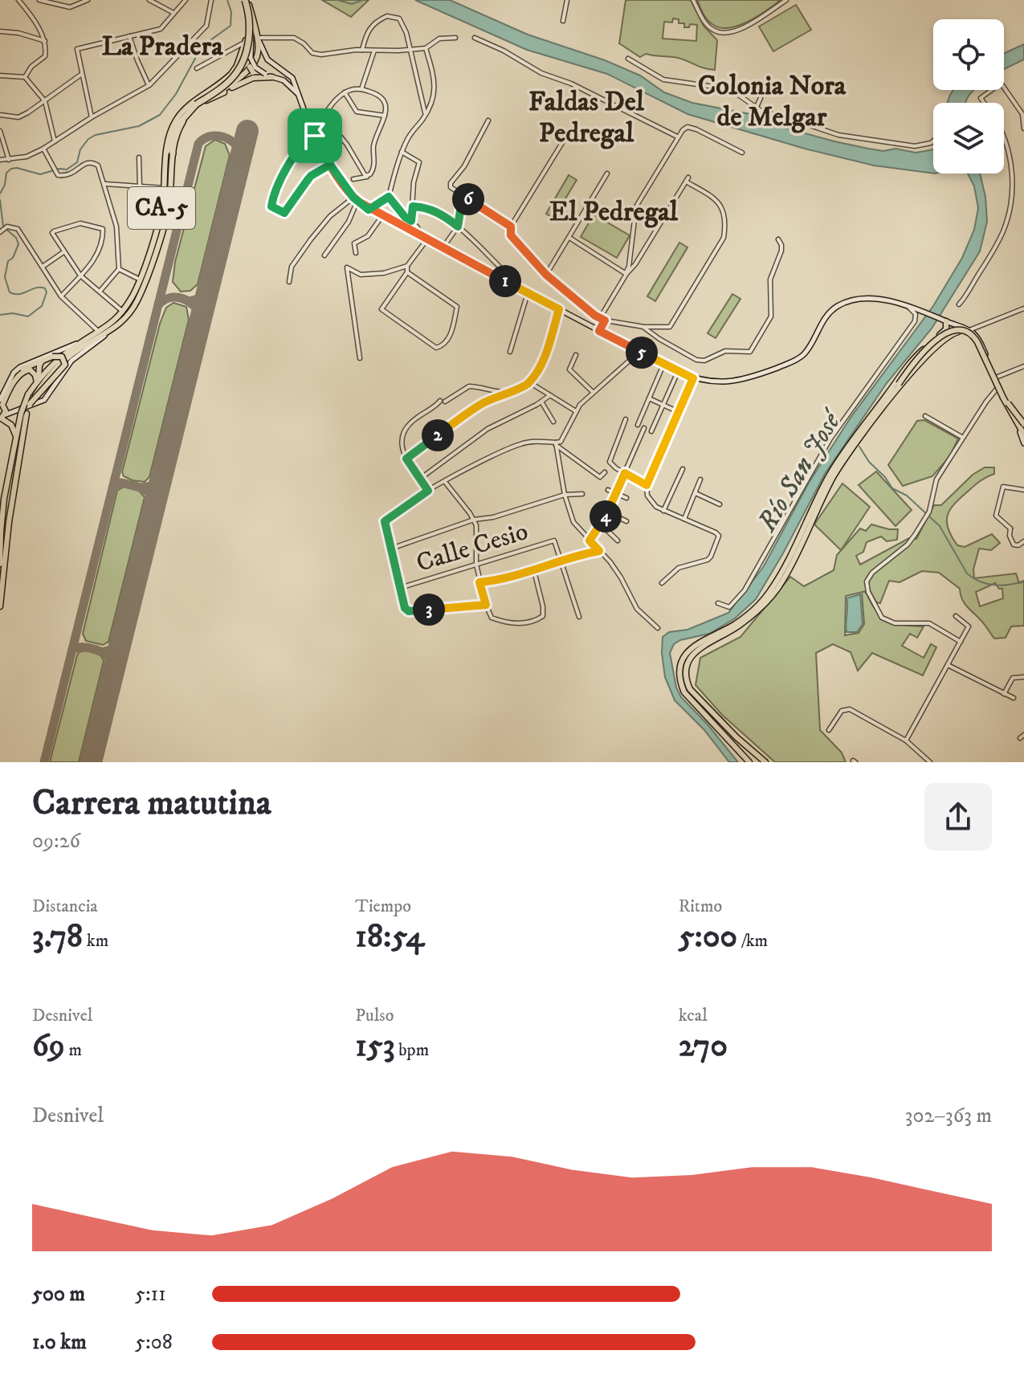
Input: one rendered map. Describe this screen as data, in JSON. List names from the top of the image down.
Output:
{
  "streets": {
    "main road": ["CA-5"],
    "street": ["Calle Cesio"]
  },
  "districts": [
    "La Pradera",
    "Colonia Nora de Melgar",
    "Faldas Del Pedregal",
    "El Pedregal"
  ],
  "water": ["Río San José"],
  "page": {
    "pins": [
      "6",
      "1",
      "5",
      "2",
      "4",
      "3"
    ],
    "heading": ["Carrera matutina", "09:26"],
    "stats": [
      ["Distancia", "3.78 km"],
      ["Tiempo", "18:54"],
      ["Ritmo", "5:00 /km"],
      ["Desnivel", "69 m"],
      ["Pulso", "153 bpm"],
      ["kcal", "270"]
    ],
    "chart": ["Desnivel", "302–363 m"],
    "list": [
      {
        "name": "500 m",
        "note": "5:11"
      },
      {
        "name": "1.0 km",
        "note": "5:08"
      }
    ]
  }
}
